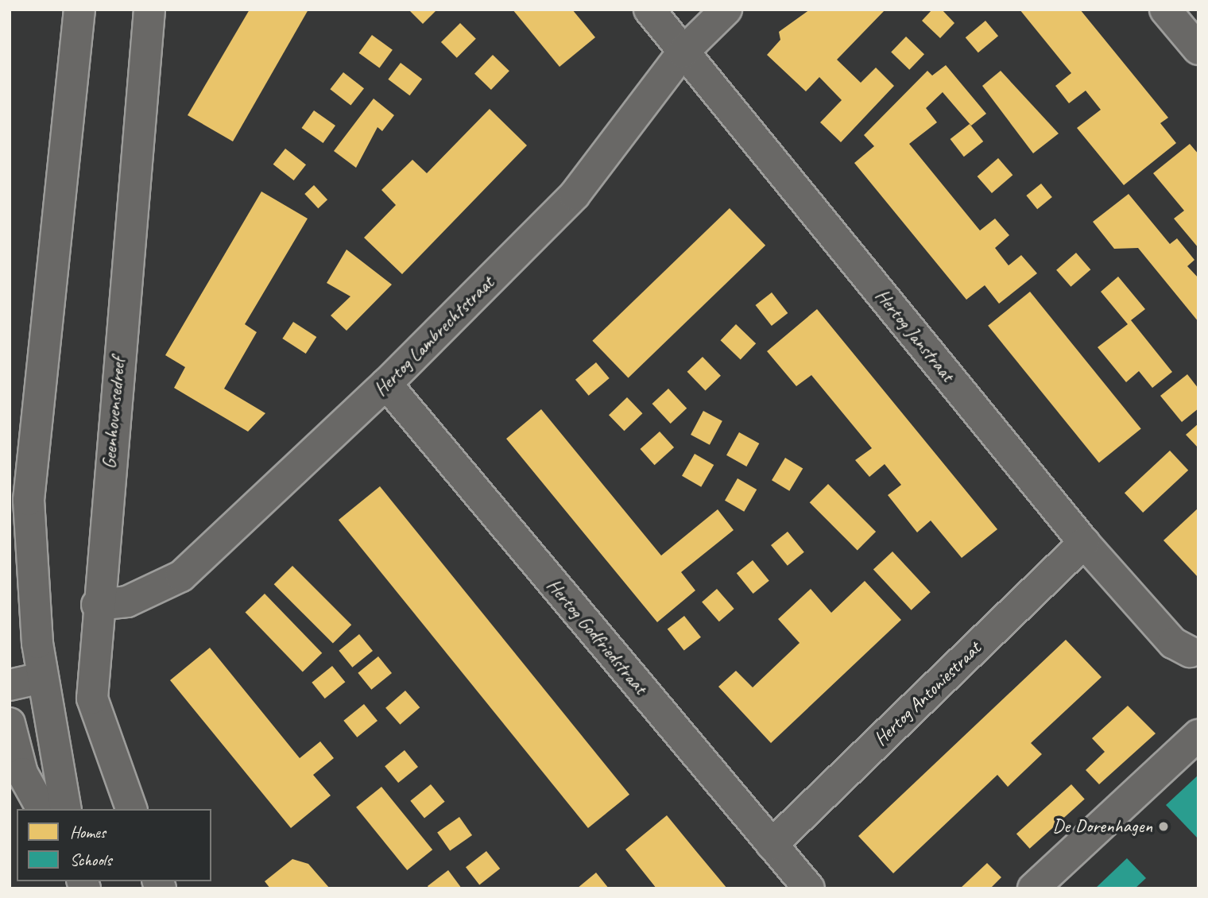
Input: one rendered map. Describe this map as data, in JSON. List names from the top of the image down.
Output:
{
  "streets": {
    "street": [
      "Hertog Janstraat",
      "Hertog Lambrechtstraat",
      "Geenhovensedreef",
      "Hertog Godfriedstraat",
      "Hertog Antoniestraat"
    ]
  },
  "crossings": [
    ["Hertog Janstraat", "Hertog Lambrechtstraat"],
    ["Hertog Janstraat", "Hertog Antoniestraat"],
    ["Hertog Lambrechtstraat", "Geenhovensedreef"],
    ["Hertog Lambrechtstraat", "Hertog Godfriedstraat"],
    ["Hertog Godfriedstraat", "Hertog Antoniestraat"]
  ],
  "places": ["De Dorenhagen"],
  "legend": ["Homes", "Schools"]
}
